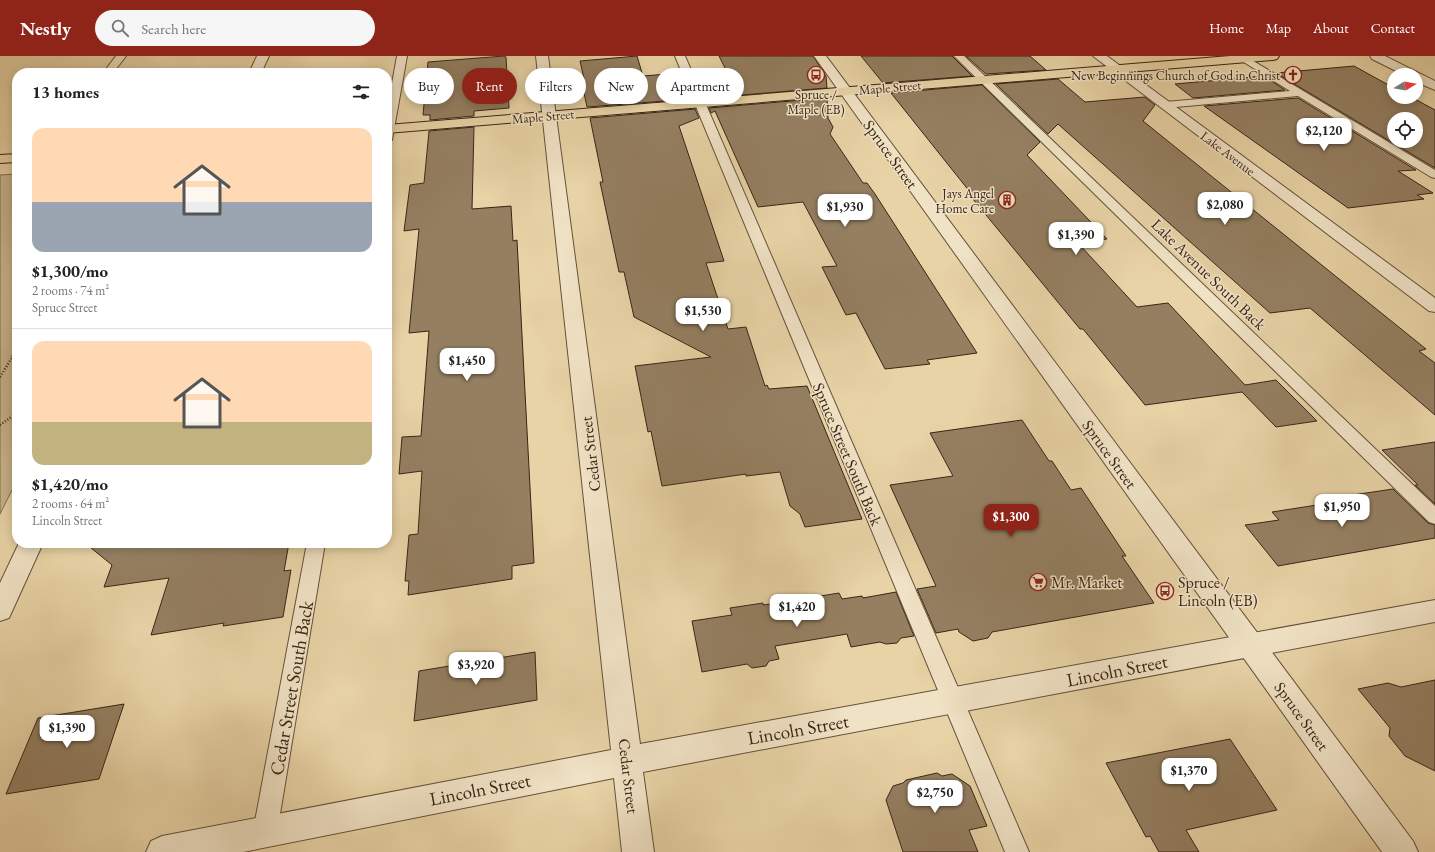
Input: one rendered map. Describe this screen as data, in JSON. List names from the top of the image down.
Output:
{
  "streets": {
    "main road": ["Maple Street"],
    "street": [
      "Lake Avenue",
      "Spruce Street",
      "Cedar Street",
      "Lincoln Street"
    ],
    "lane": ["Lake Avenue South Back", "Spruce Street South Back", "Cedar Street South Back"]
  },
  "crossings": [
    ["Maple Street", "Lake Avenue"],
    ["Maple Street", "Spruce Street"],
    ["Maple Street", "Lake Avenue South Back"],
    ["Maple Street", "Cedar Street"],
    ["Spruce Street", "Lincoln Street"],
    ["Cedar Street", "Lincoln Street"],
    ["Spruce Street South Back", "Lincoln Street"],
    ["Lincoln Street", "Cedar Street South Back"]
  ],
  "places": {
    "bus stop": ["Spruce / Maple (EB)", "Spruce / Lincoln (EB)"],
    "church": ["New Beginnings Church of God in Christ"],
    "building": ["Jays Angel Home Care"],
    "supermarket": ["Mr. Market"]
  },
  "north": "right",
  "page": {
    "header": "Nestly",
    "search": "Search here",
    "nav": [
      "Home",
      "Map",
      "About",
      "Contact"
    ],
    "chip": [
      "Buy",
      "Rent",
      "Filters",
      "New",
      "Apartment"
    ],
    "heading": "13 homes",
    "list": [
      {
        "name": "$1,300/mo",
        "note": "2 rooms · 74 m² · Spruce Street"
      },
      {
        "name": "$1,420/mo",
        "note": "2 rooms · 64 m² · Lincoln Street"
      }
    ],
    "price": [
      "$2,120",
      "$2,080",
      "$1,930",
      "$1,390",
      "$1,530",
      "$1,450",
      "$1,950",
      "$1,300",
      "$1,420",
      "$3,920",
      "$1,390",
      "$1,370",
      "$2,750"
    ]
  }
}
